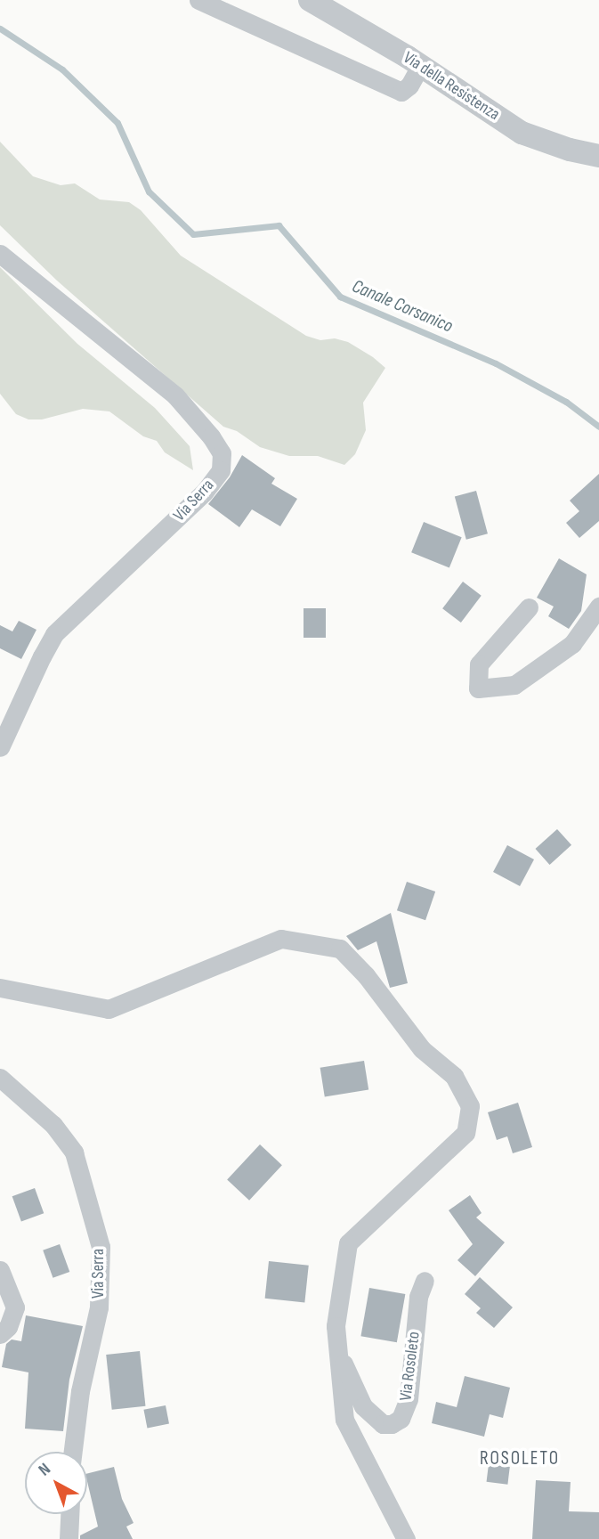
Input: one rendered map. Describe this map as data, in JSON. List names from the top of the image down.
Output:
{
  "streets": {
    "street": ["Via della Resistenza", "Via Serra", "Via Rosoleto"]
  },
  "districts": ["ROSOLETO"],
  "water": ["Canale Corsanico"],
  "north": "top left"
}
